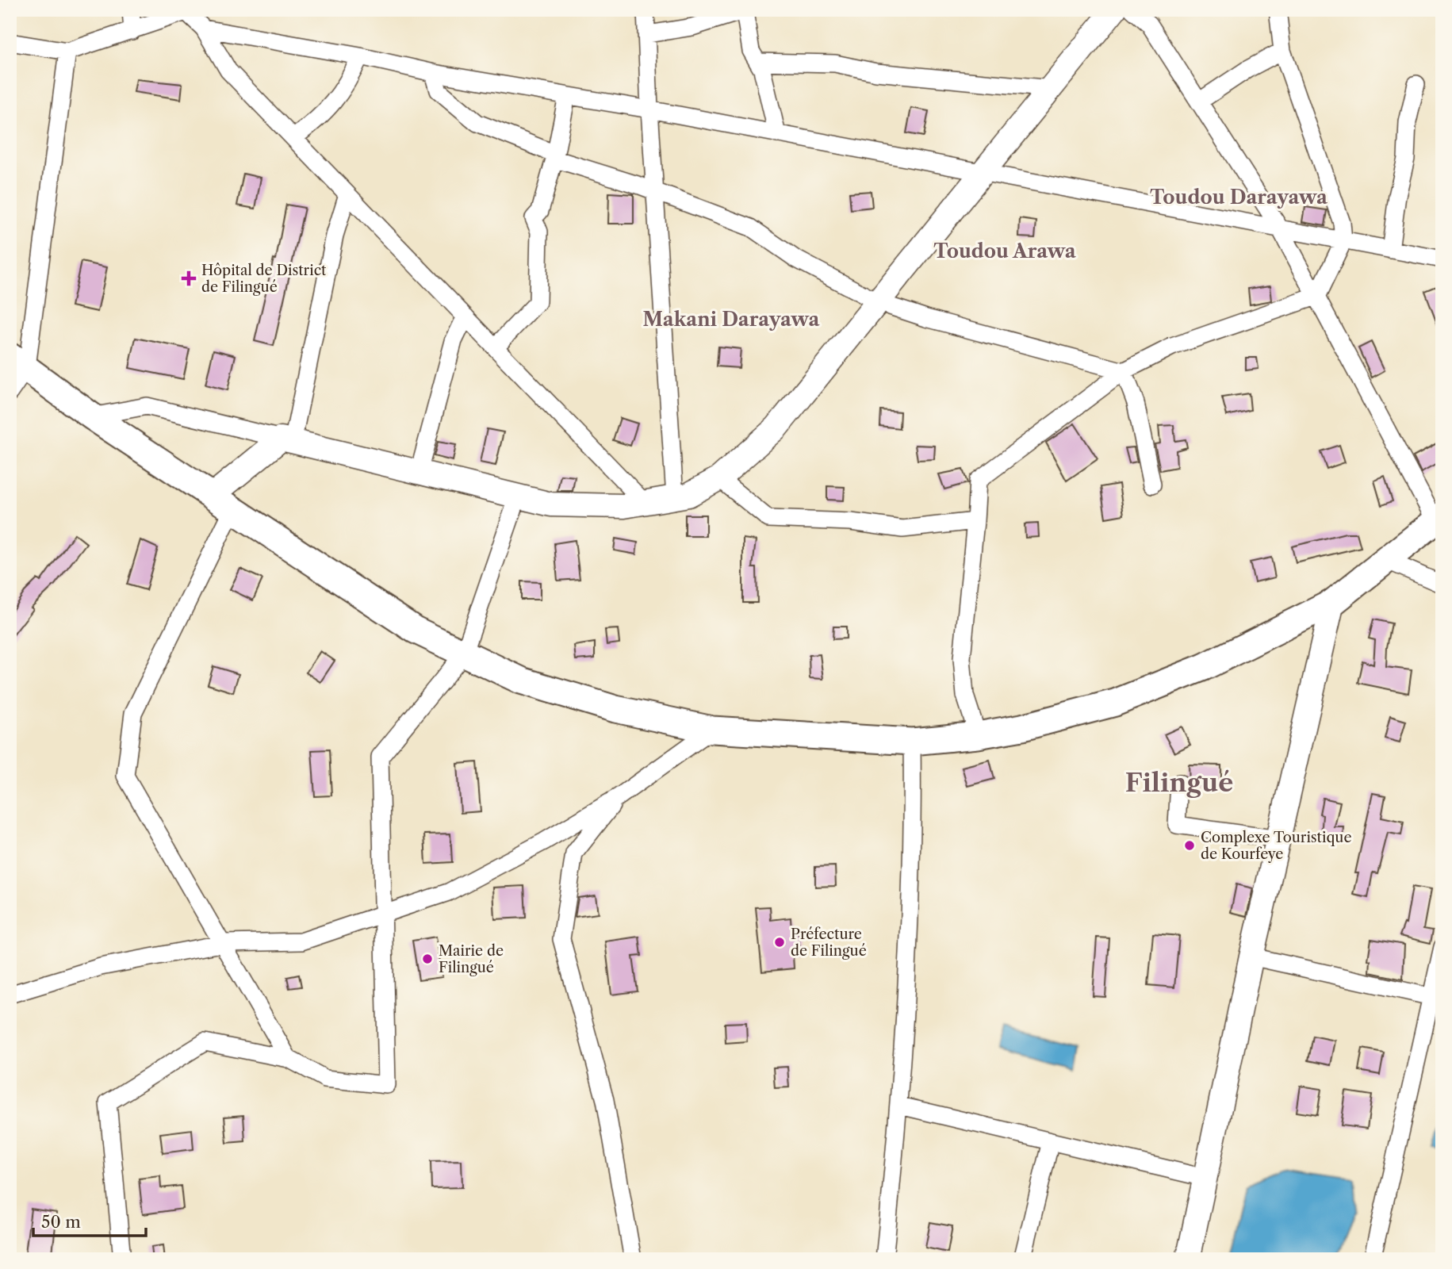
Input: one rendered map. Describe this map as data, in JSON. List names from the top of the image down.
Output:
{
  "districts": [
    "Toudou Darayawa",
    "Toudou Arawa",
    "Makani Darayawa",
    "Filingué"
  ],
  "places": {
    "health": ["Hôpital de District de Filingué"],
    "other": ["Complexe Touristique de Kourfeye", "Préfecture de Filingué", "Mairie de Filingué"]
  },
  "scale_bar": "50 m"
}
